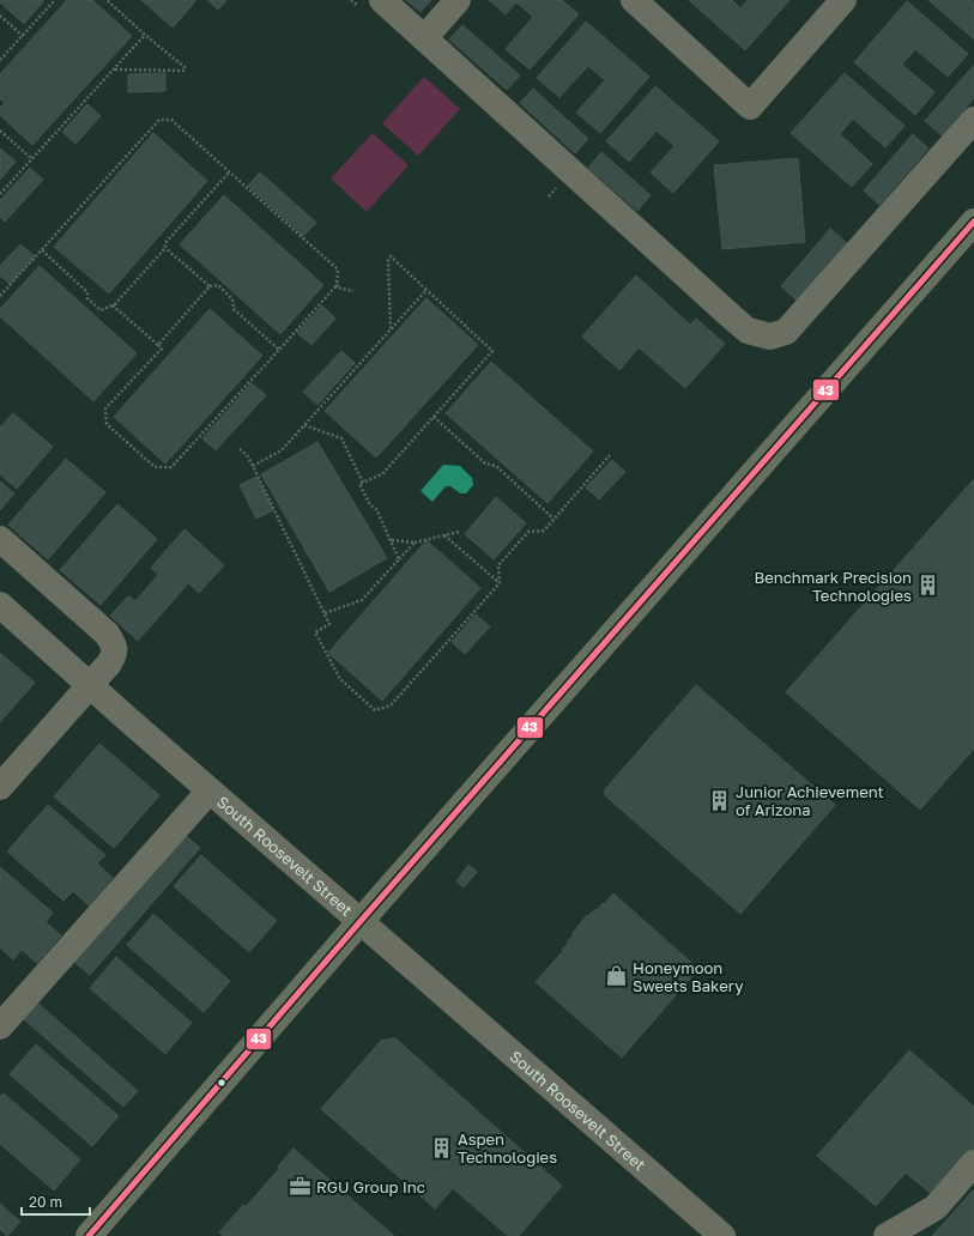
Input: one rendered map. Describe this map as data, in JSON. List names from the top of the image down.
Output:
{
  "streets": {
    "street": ["South Roosevelt Street"]
  },
  "places": {
    "building": ["Benchmark Precision Technologies", "Junior Achievement of Arizona", "Aspen Technologies"],
    "shop": ["Honeymoon Sweets Bakery"],
    "office": ["RGU Group Inc"]
  },
  "lines": ["transit line 43"],
  "scale_bar": "20 m"
}
